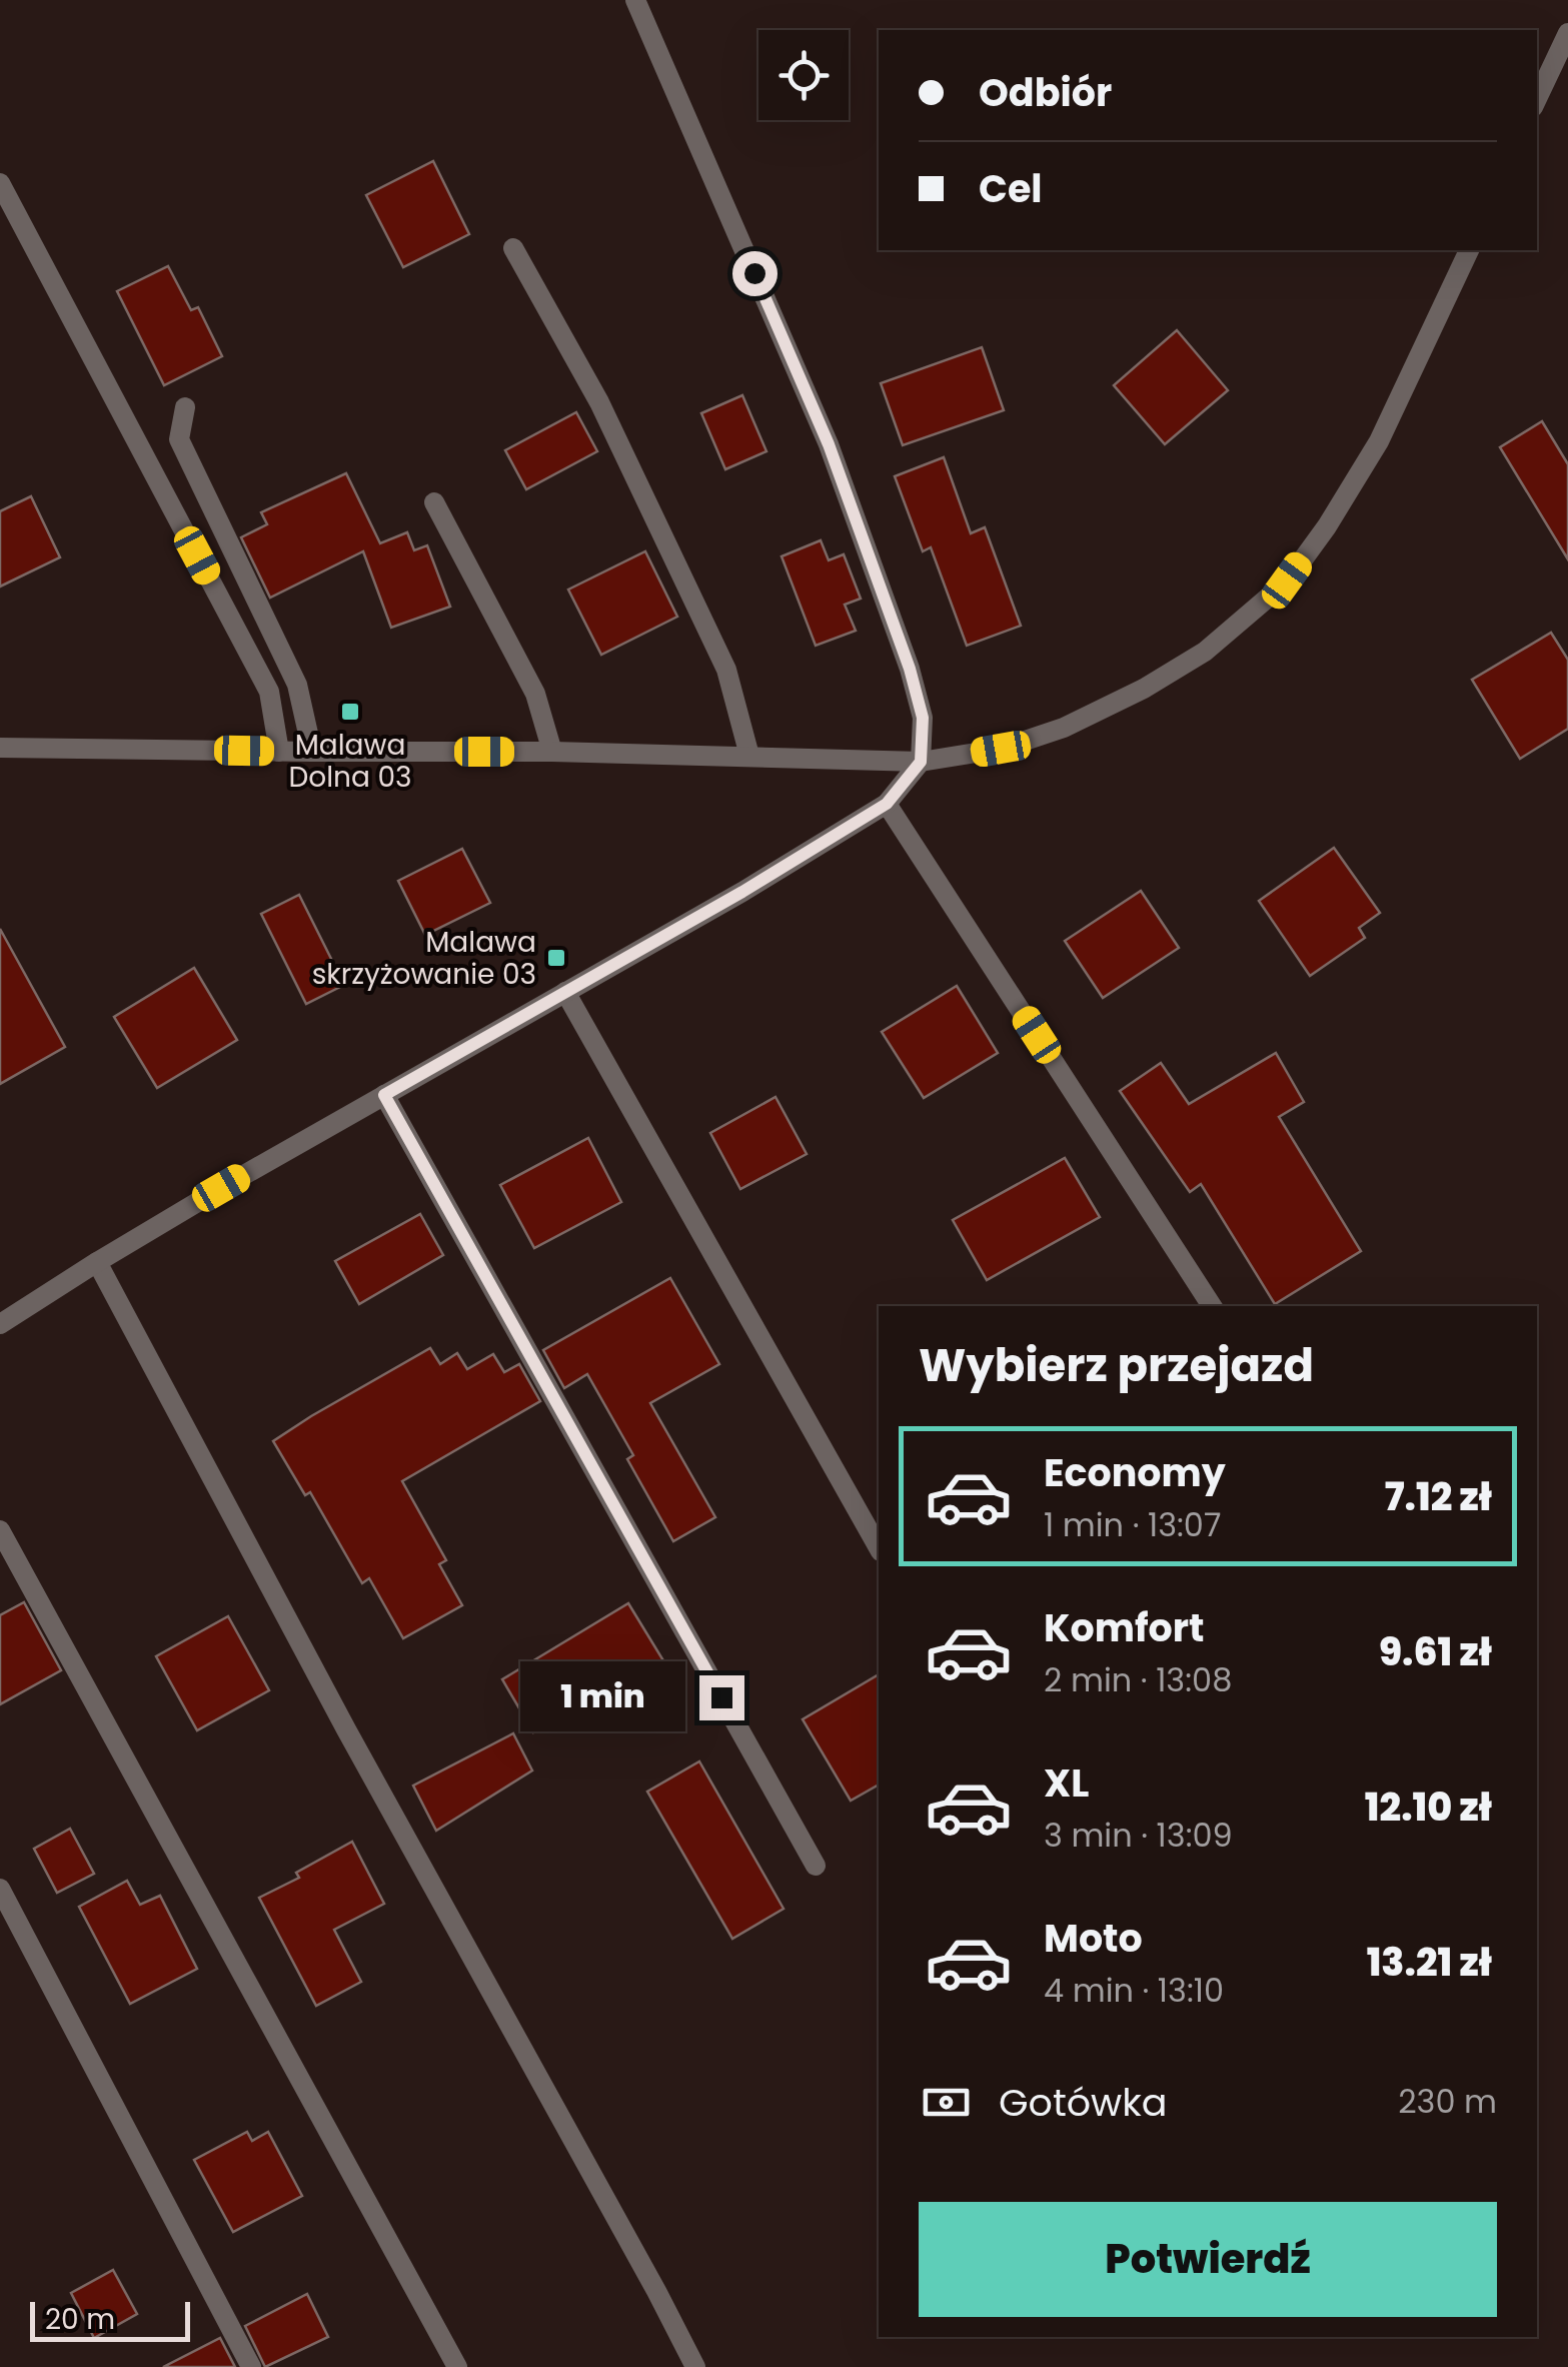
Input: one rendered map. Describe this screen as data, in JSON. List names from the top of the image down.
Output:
{
  "places": {
    "transit": ["Malawa Dolna 03", "Malawa skrzyżowanie 03"]
  },
  "scale_bar": "20 m",
  "page": {
    "banner": ["Odbiór", "Cel"],
    "heading": "Wybierz przejazd",
    "list": [
      {
        "name": "Economy",
        "note": "1 min · 13:07",
        "value": "7.12 zł"
      },
      {
        "name": "Komfort",
        "note": "2 min · 13:08",
        "value": "9.61 zł"
      },
      {
        "name": "XL",
        "note": "3 min · 13:09",
        "value": "12.10 zł"
      },
      {
        "name": "Moto",
        "note": "4 min · 13:10",
        "value": "13.21 zł"
      }
    ],
    "bubble": "1 min",
    "pay": ["Gotówka", "230 m"],
    "buttons": "Potwierdź",
    "scale": "20 m"
  }
}
